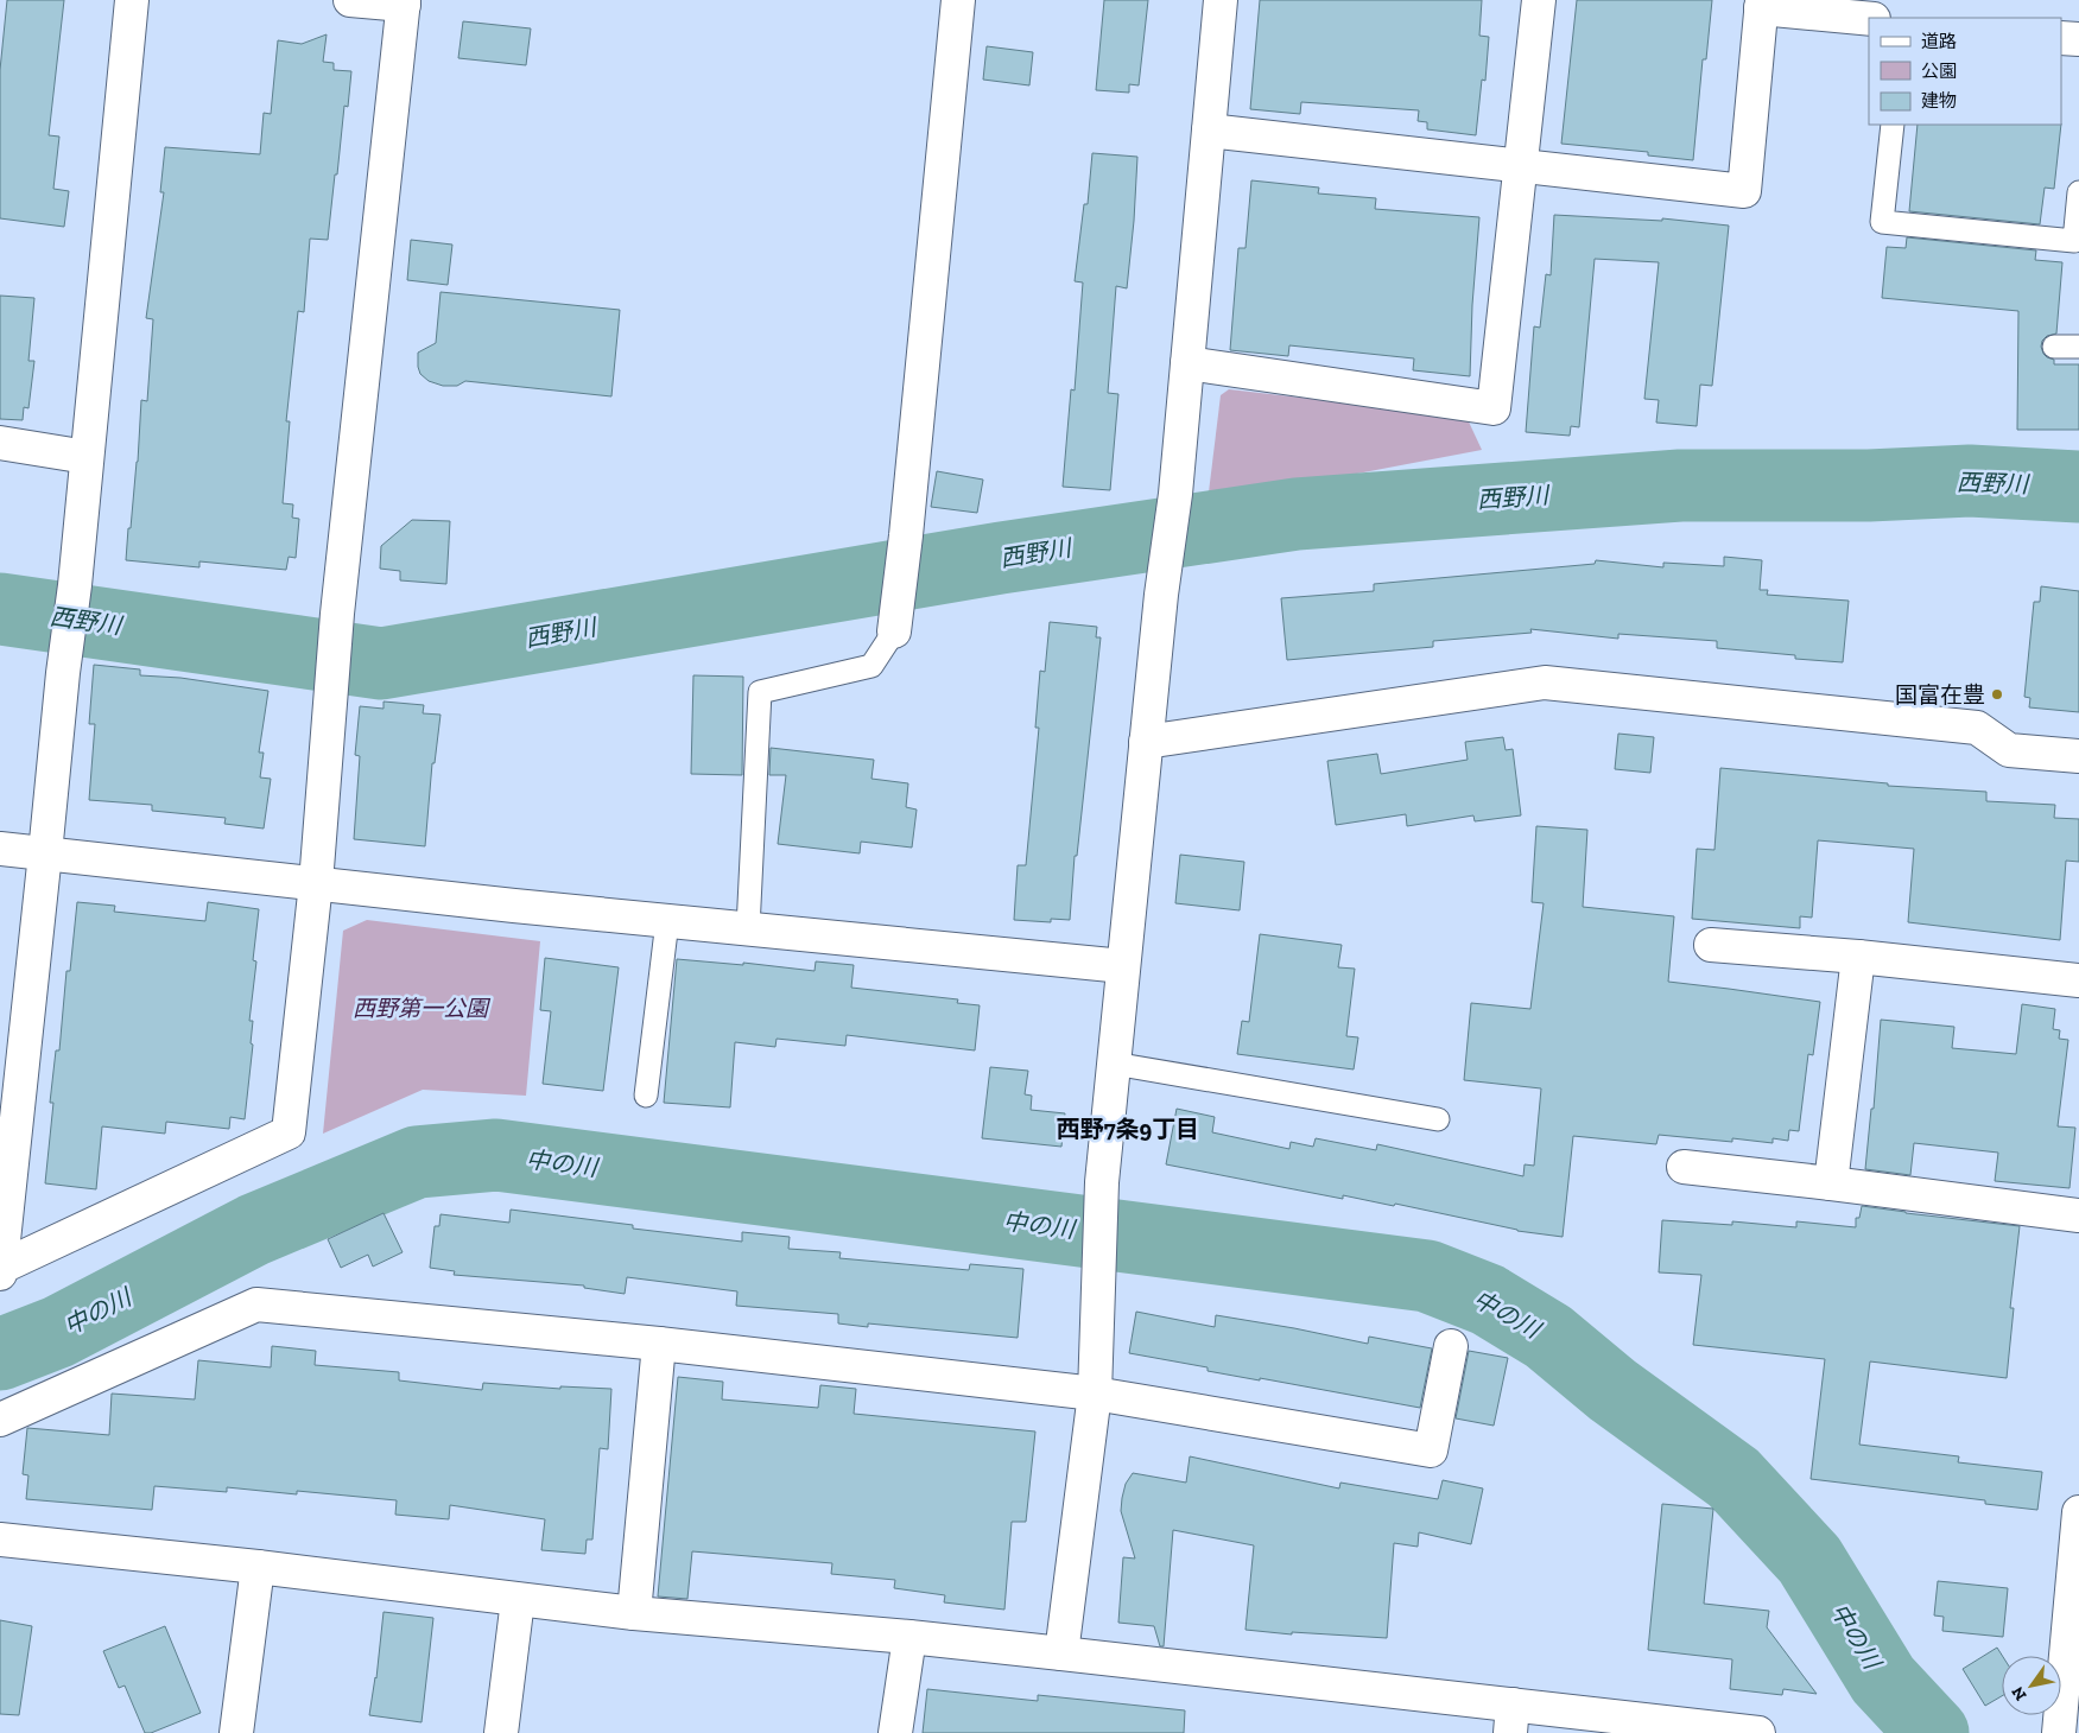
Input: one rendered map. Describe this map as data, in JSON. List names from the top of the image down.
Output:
{
  "districts": ["西野7条9丁目"],
  "water": ["西野川", "中の川"],
  "parks": ["西野第一公園"],
  "places": ["国富在豊"],
  "legend": ["道路", "公園", "建物"],
  "north": "bottom left"
}
